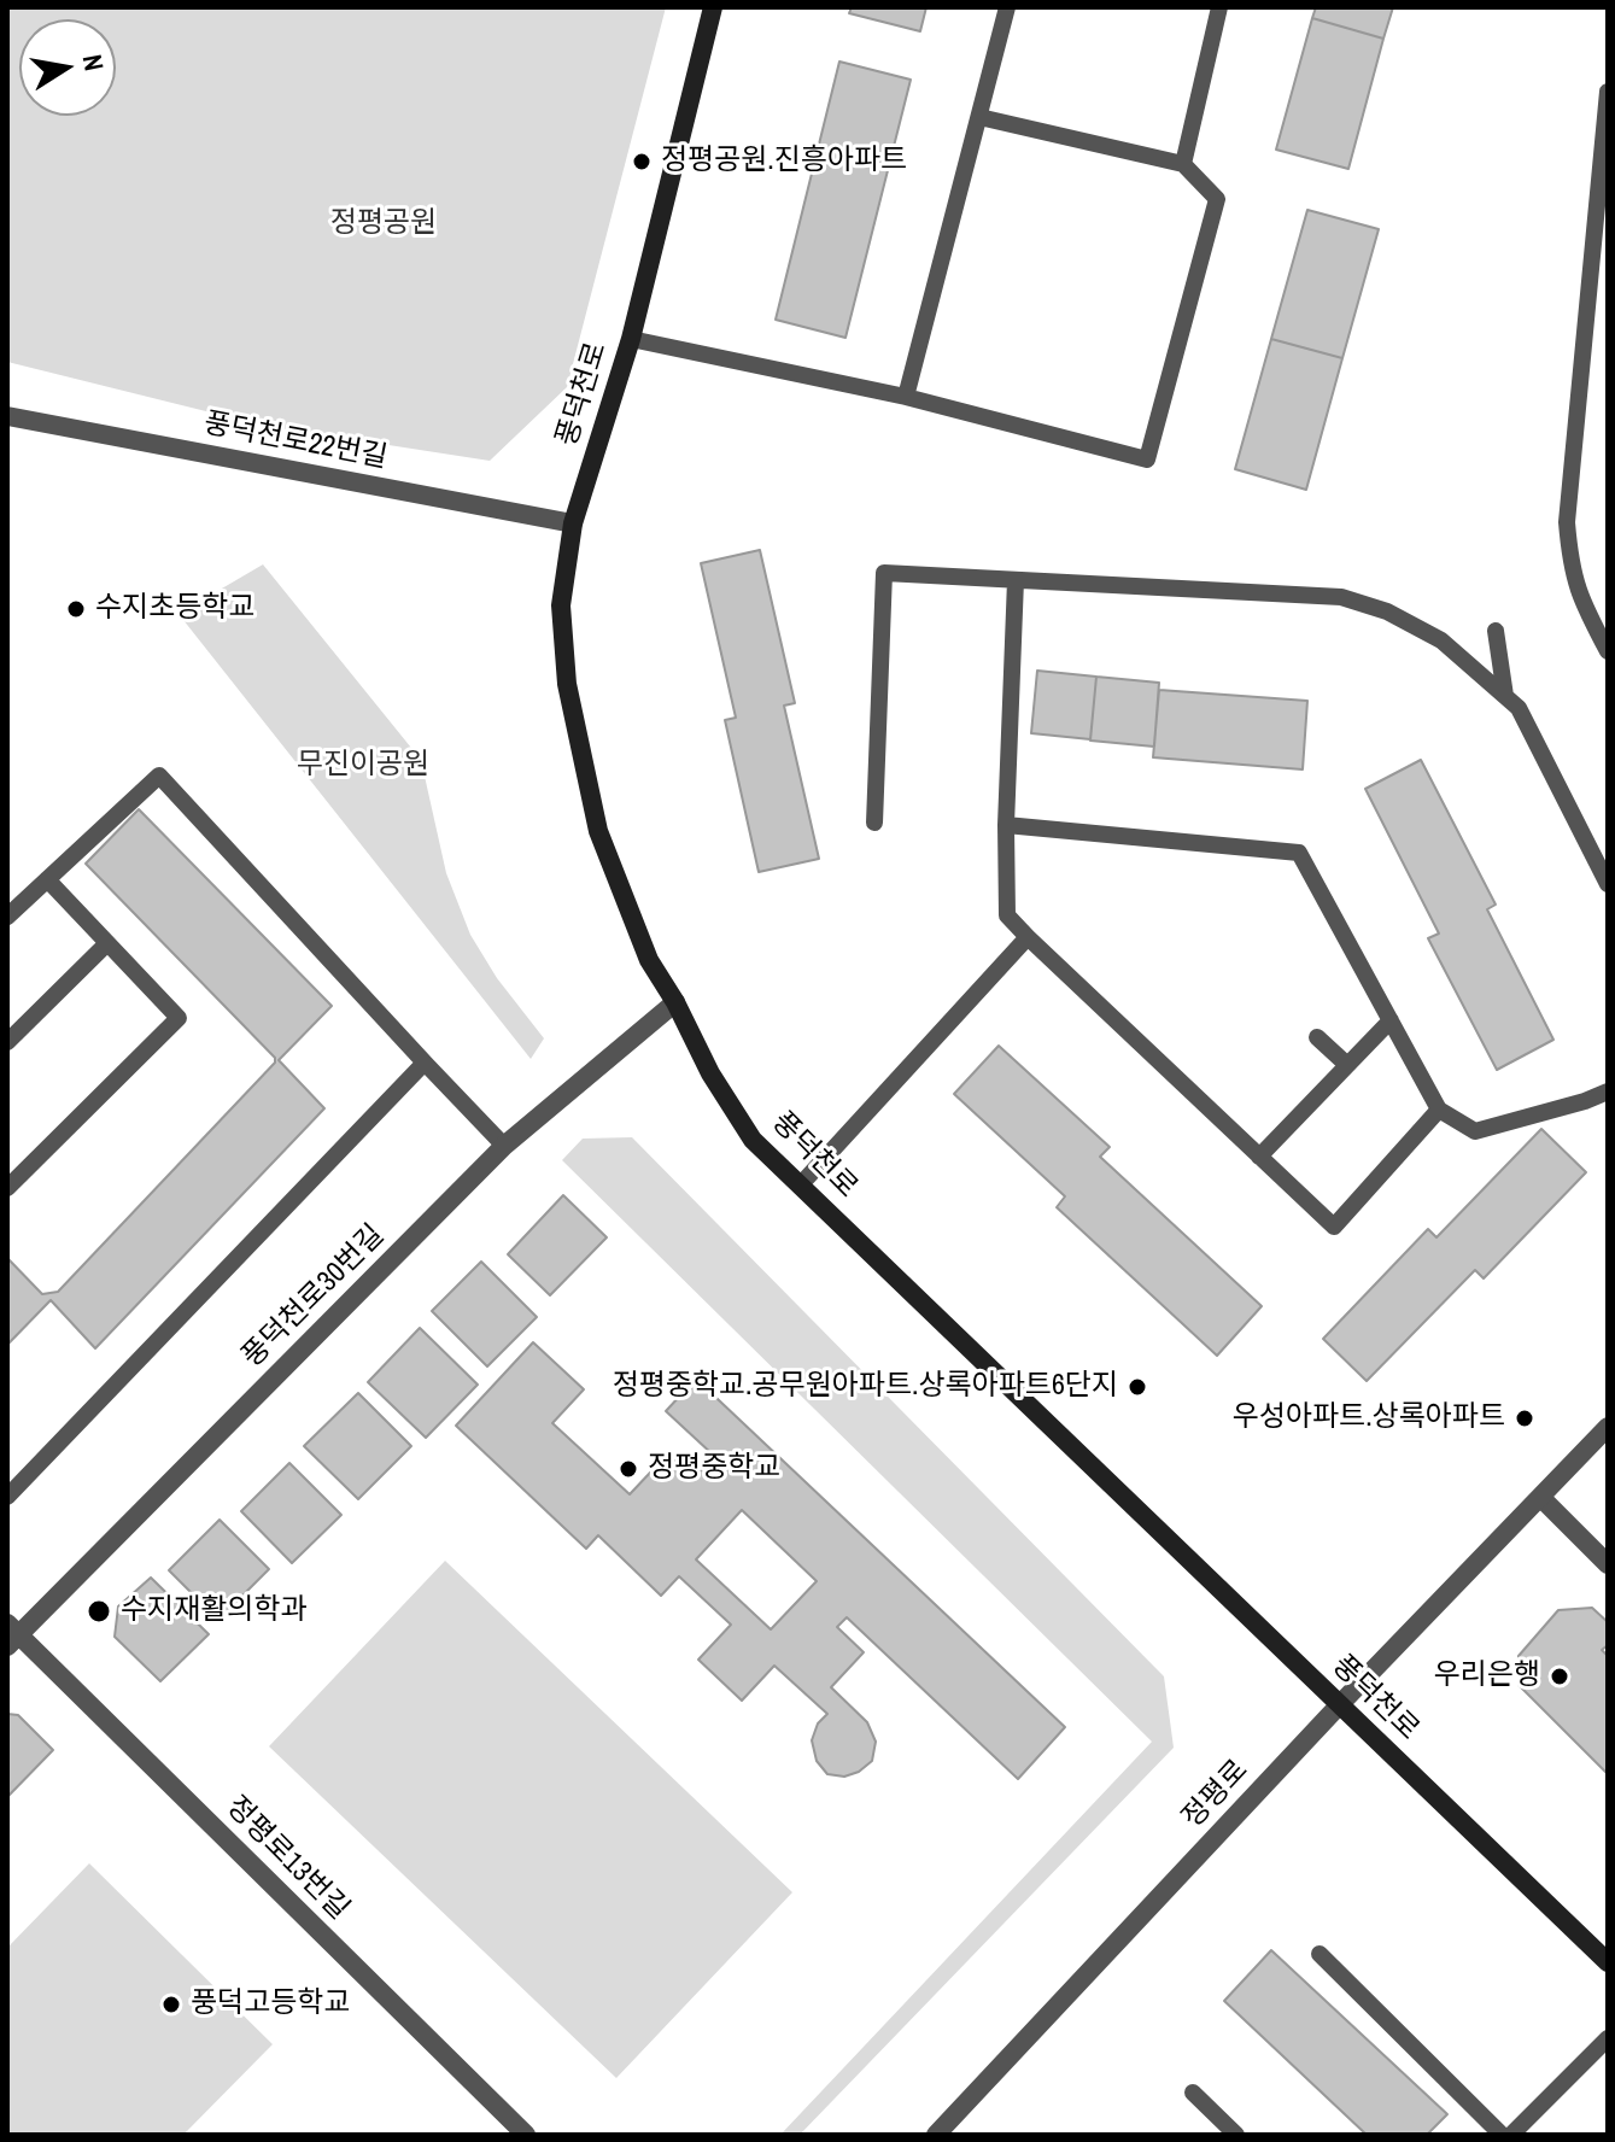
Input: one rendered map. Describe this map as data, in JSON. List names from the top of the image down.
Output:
{
  "streets": {
    "main road": ["풍덕천로"],
    "street": [
      "풍덕천로22번길",
      "풍덕천로30번길",
      "정평로",
      "정평로13번길"
    ]
  },
  "crossings": [
    ["풍덕천로", "풍덕천로22번길"],
    ["풍덕천로", "풍덕천로30번길"],
    ["풍덕천로", "정평로"],
    ["풍덕천로30번길", "정평로13번길"]
  ],
  "parks": ["정평공원", "무진이공원"],
  "places": [
    "정평공원.진흥아파트",
    "수지초등학교",
    "정평중학교.공무원아파트.상록아파트6단지",
    "우성아파트.상록아파트",
    "정평중학교",
    "수지재활의학과",
    "우리은행",
    "풍덕고등학교"
  ],
  "north": "right"
}
